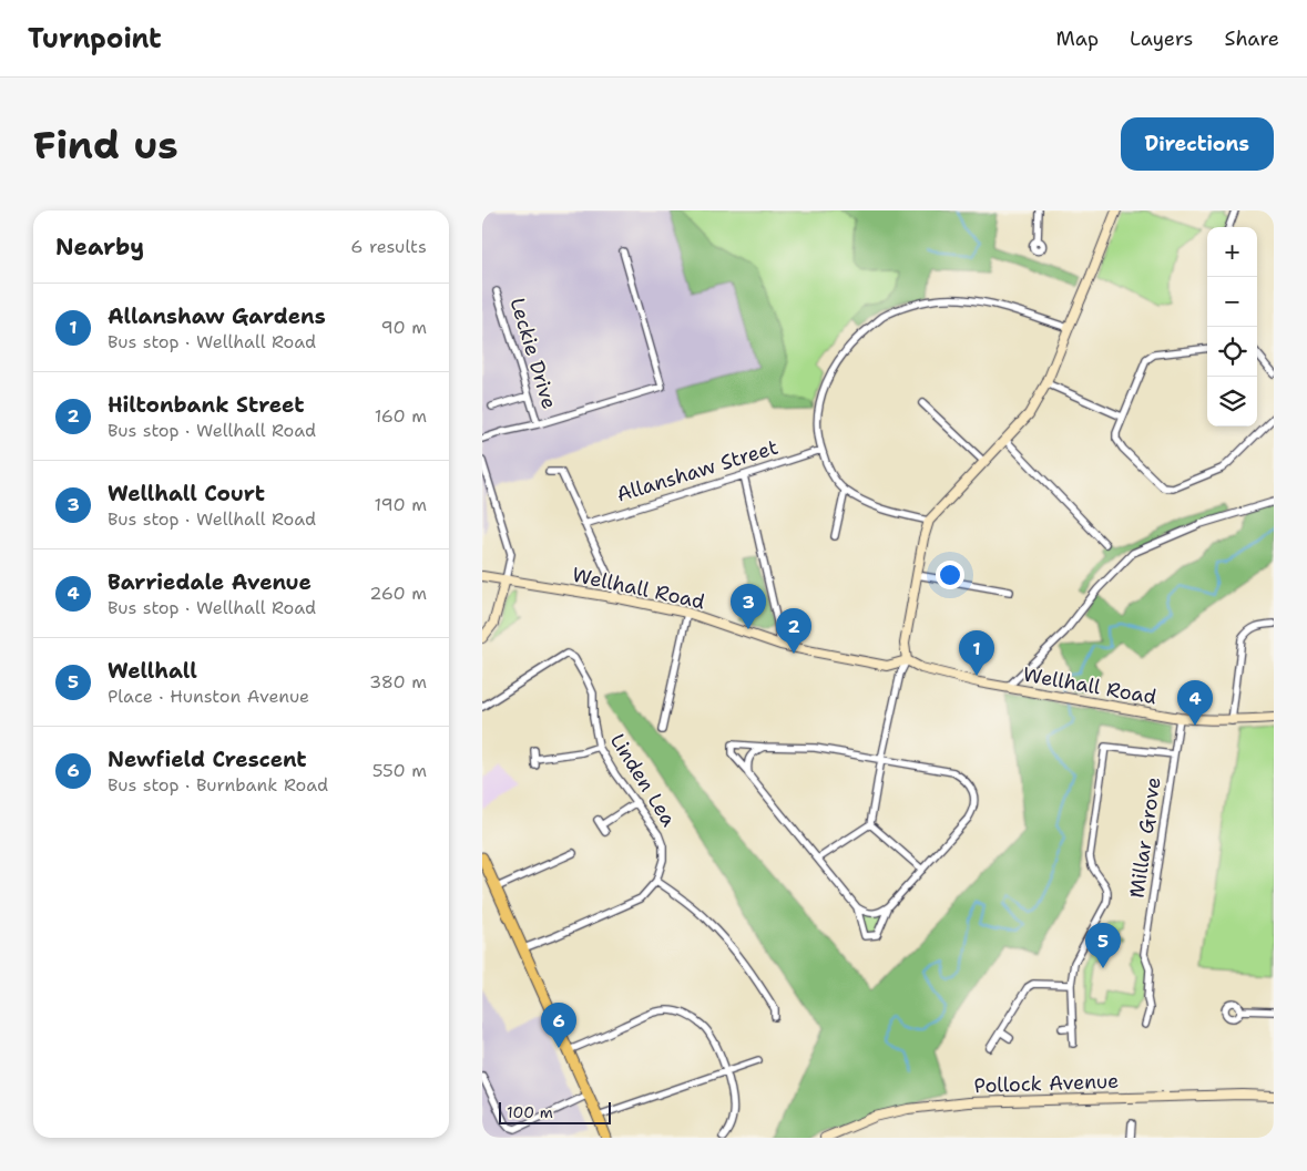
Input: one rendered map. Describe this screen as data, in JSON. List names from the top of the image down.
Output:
{
  "streets": {
    "main road": ["Wellhall Road", "Pollock Avenue"],
    "street": [
      "Leckie Drive",
      "Allanshaw Street",
      "Linden Lea",
      "Millar Grove"
    ]
  },
  "crossings": [
    ["Wellhall Road", "Millar Grove"]
  ],
  "scale_bar": "100 m",
  "page": {
    "header": "Turnpoint",
    "nav": ["Map", "Layers", "Share"],
    "buttons": "Directions",
    "title": "Find us",
    "heading": ["Nearby", "6 results"],
    "map_buttons": ["+", "−"],
    "list": [
      {
        "mark": "1",
        "name": "Allanshaw Gardens",
        "note": "Bus stop · Wellhall Road",
        "value": "90 m"
      },
      {
        "mark": "2",
        "name": "Hiltonbank Street",
        "note": "Bus stop · Wellhall Road",
        "value": "160 m"
      },
      {
        "mark": "3",
        "name": "Wellhall Court",
        "note": "Bus stop · Wellhall Road",
        "value": "190 m"
      },
      {
        "mark": "4",
        "name": "Barriedale Avenue",
        "note": "Bus stop · Wellhall Road",
        "value": "260 m"
      },
      {
        "mark": "5",
        "name": "Wellhall",
        "note": "Place · Hunston Avenue",
        "value": "380 m"
      },
      {
        "mark": "6",
        "name": "Newfield Crescent",
        "note": "Bus stop · Burnbank Road",
        "value": "550 m"
      }
    ],
    "pins": [
      "3",
      "2",
      "1",
      "4",
      "5",
      "6"
    ],
    "scale": "100 m"
  }
}
